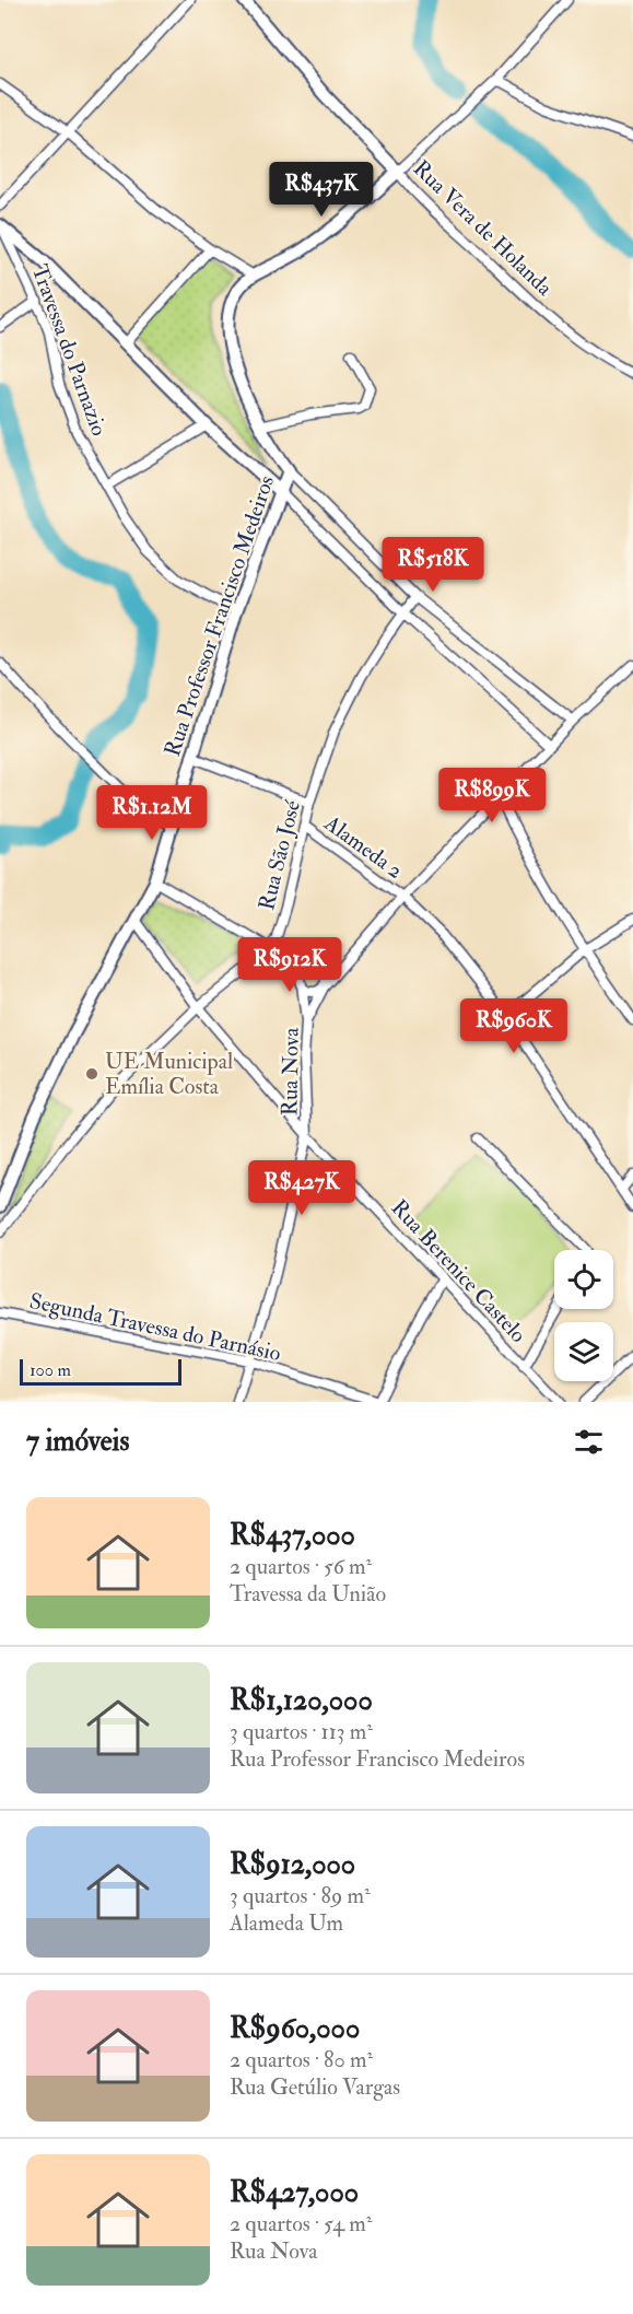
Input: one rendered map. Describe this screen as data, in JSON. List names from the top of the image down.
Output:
{
  "streets": {
    "street": [
      "Rua Vera de Holanda",
      "Travessa do Parnazio",
      "Rua Professor Francisco Medeiros",
      "Alameda 2",
      "Rua São José",
      "Rua Nova",
      "Rua Berenice Castelo",
      "Segunda Travessa do Parnásio"
    ]
  },
  "crossings": [
    ["Travessa do Parnazio", "Rua Professor Francisco Medeiros"],
    ["Rua Professor Francisco Medeiros", "Alameda 2"],
    ["Rua Professor Francisco Medeiros", "Rua Berenice Castelo"],
    ["Alameda 2", "Rua São José"],
    ["Alameda 2", "Rua Nova"],
    ["Rua São José", "Rua Berenice Castelo"],
    ["Rua Nova", "Rua Berenice Castelo"],
    ["Rua Nova", "Segunda Travessa do Parnásio"]
  ],
  "places": ["UE Municipal Emília Costa"],
  "scale_bar": "100 m",
  "page": {
    "price": [
      "R$437K",
      "R$518K",
      "R$899K",
      "R$1.12M",
      "R$912K",
      "R$960K",
      "R$427K"
    ],
    "scale": "100 m",
    "heading": "7 imóveis",
    "list": [
      {
        "name": "R$437,000",
        "note": "2 quartos · 56 m² · Travessa da União"
      },
      {
        "name": "R$1,120,000",
        "note": "3 quartos · 113 m² · Rua Professor Francisco Medeiros"
      },
      {
        "name": "R$912,000",
        "note": "3 quartos · 89 m² · Alameda Um"
      },
      {
        "name": "R$960,000",
        "note": "2 quartos · 80 m² · Rua Getúlio Vargas"
      },
      {
        "name": "R$427,000",
        "note": "2 quartos · 54 m² · Rua Nova"
      }
    ]
  }
}
